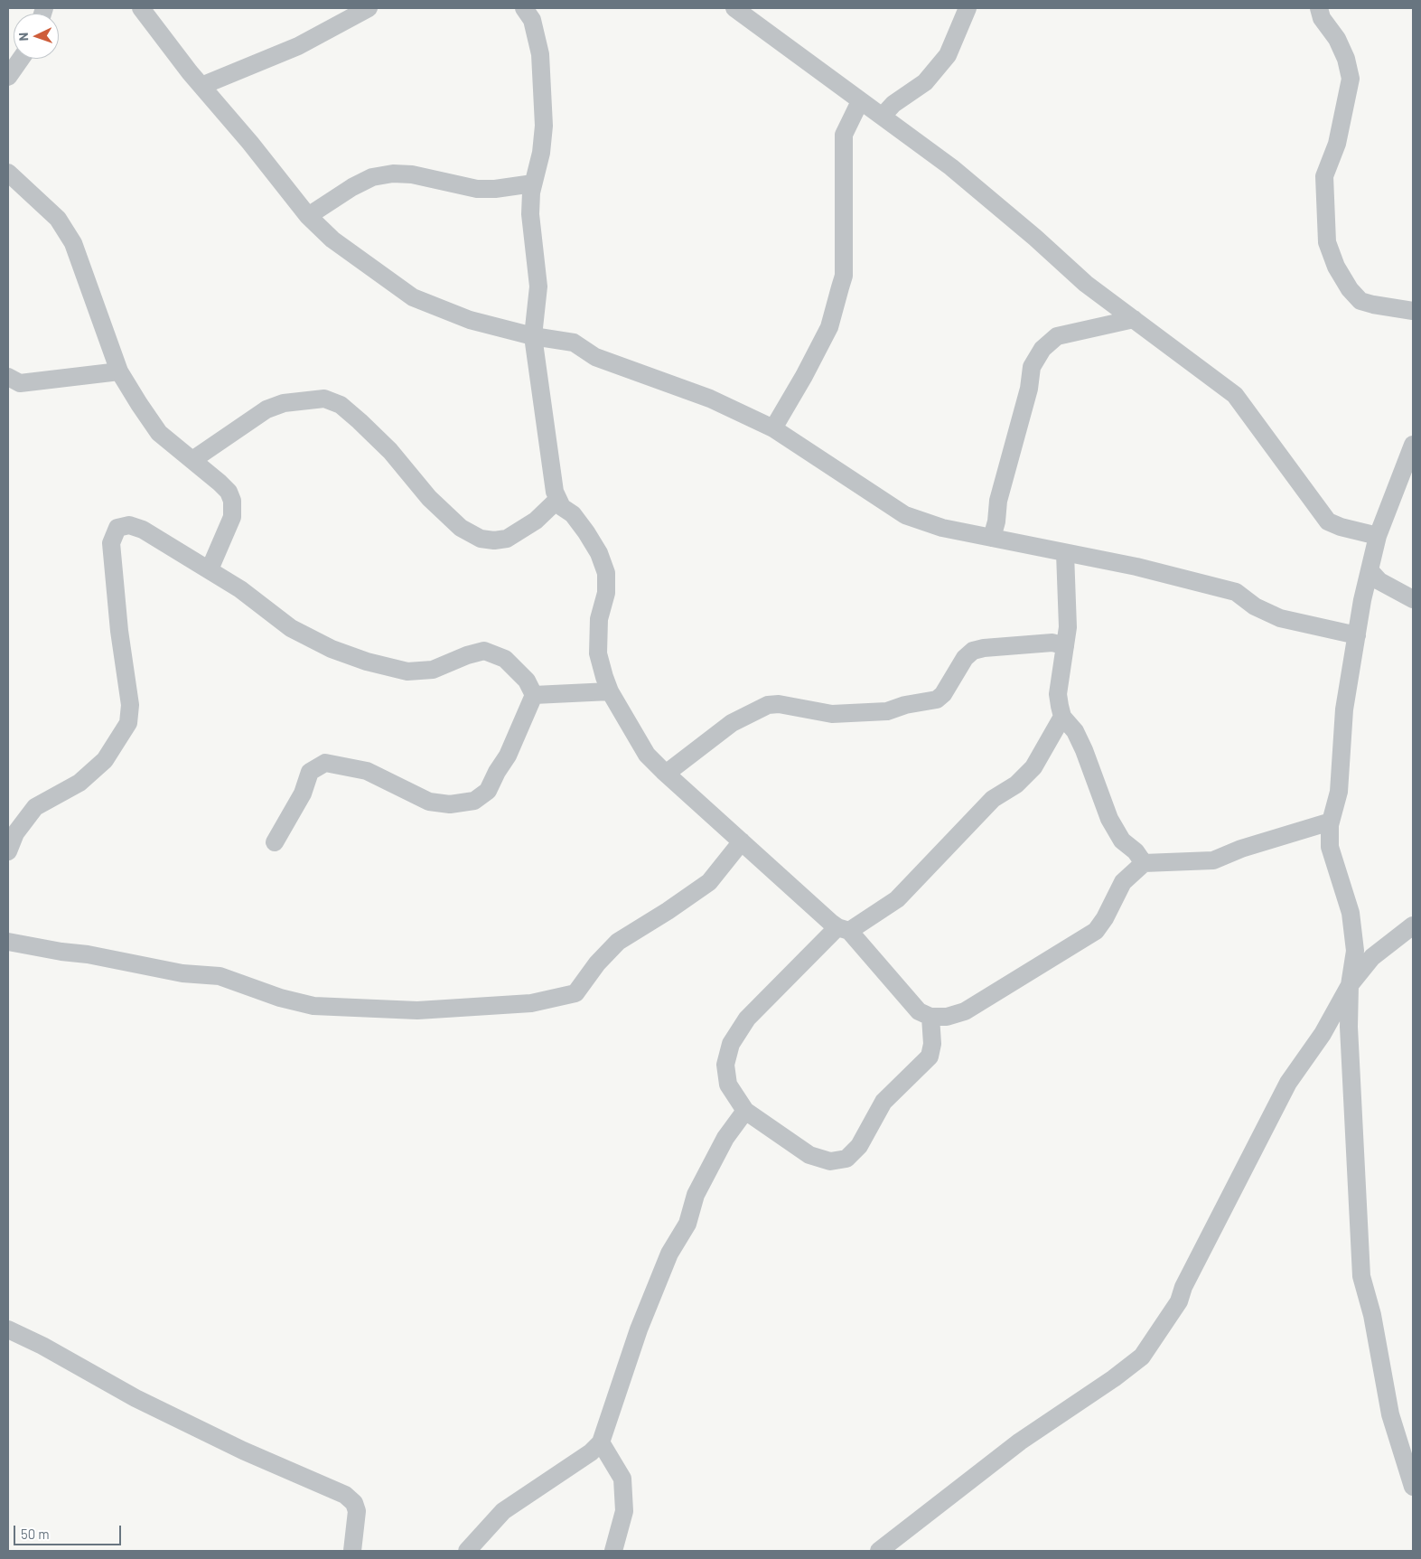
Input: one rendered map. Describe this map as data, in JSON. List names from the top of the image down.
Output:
{
  "scale_bar": "50 m",
  "north": "left"
}
